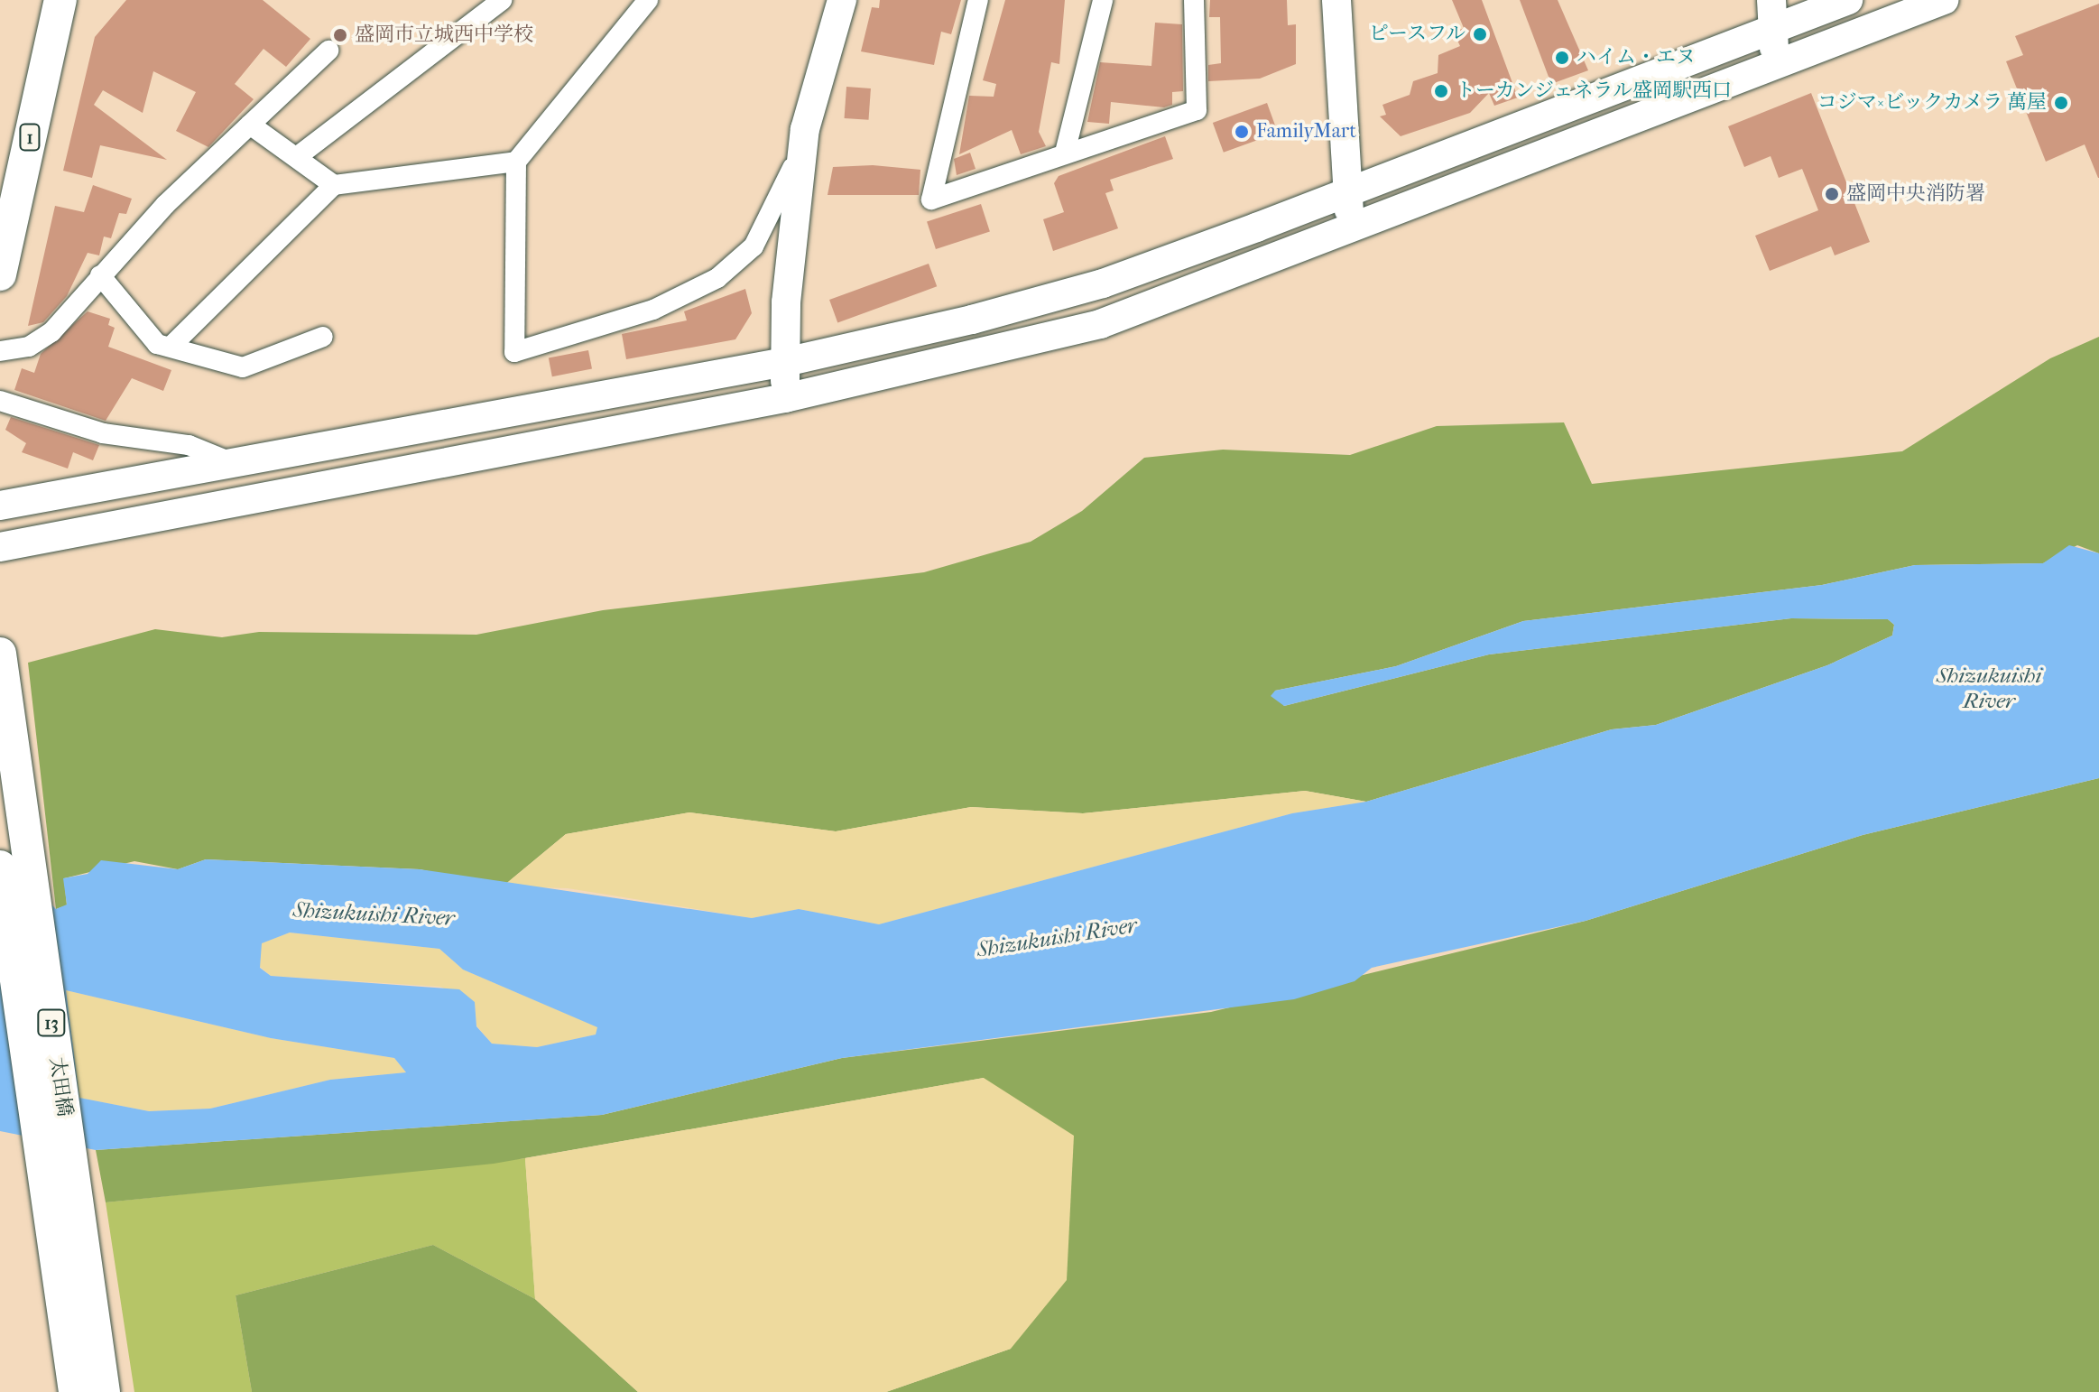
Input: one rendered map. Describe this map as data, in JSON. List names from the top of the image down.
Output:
{
  "streets": {
    "main road": ["1", "13", "太田橋"]
  },
  "water": ["Shizukuishi River"],
  "places": [
    "ピースフル",
    "盛岡市立城西中学校",
    "ハイム・エヌ",
    "トーカンジェネラル盛岡駅西口",
    "コジマ×ビックカメラ 萬屋",
    "FamilyMart",
    "盛岡中央消防署"
  ]
}
